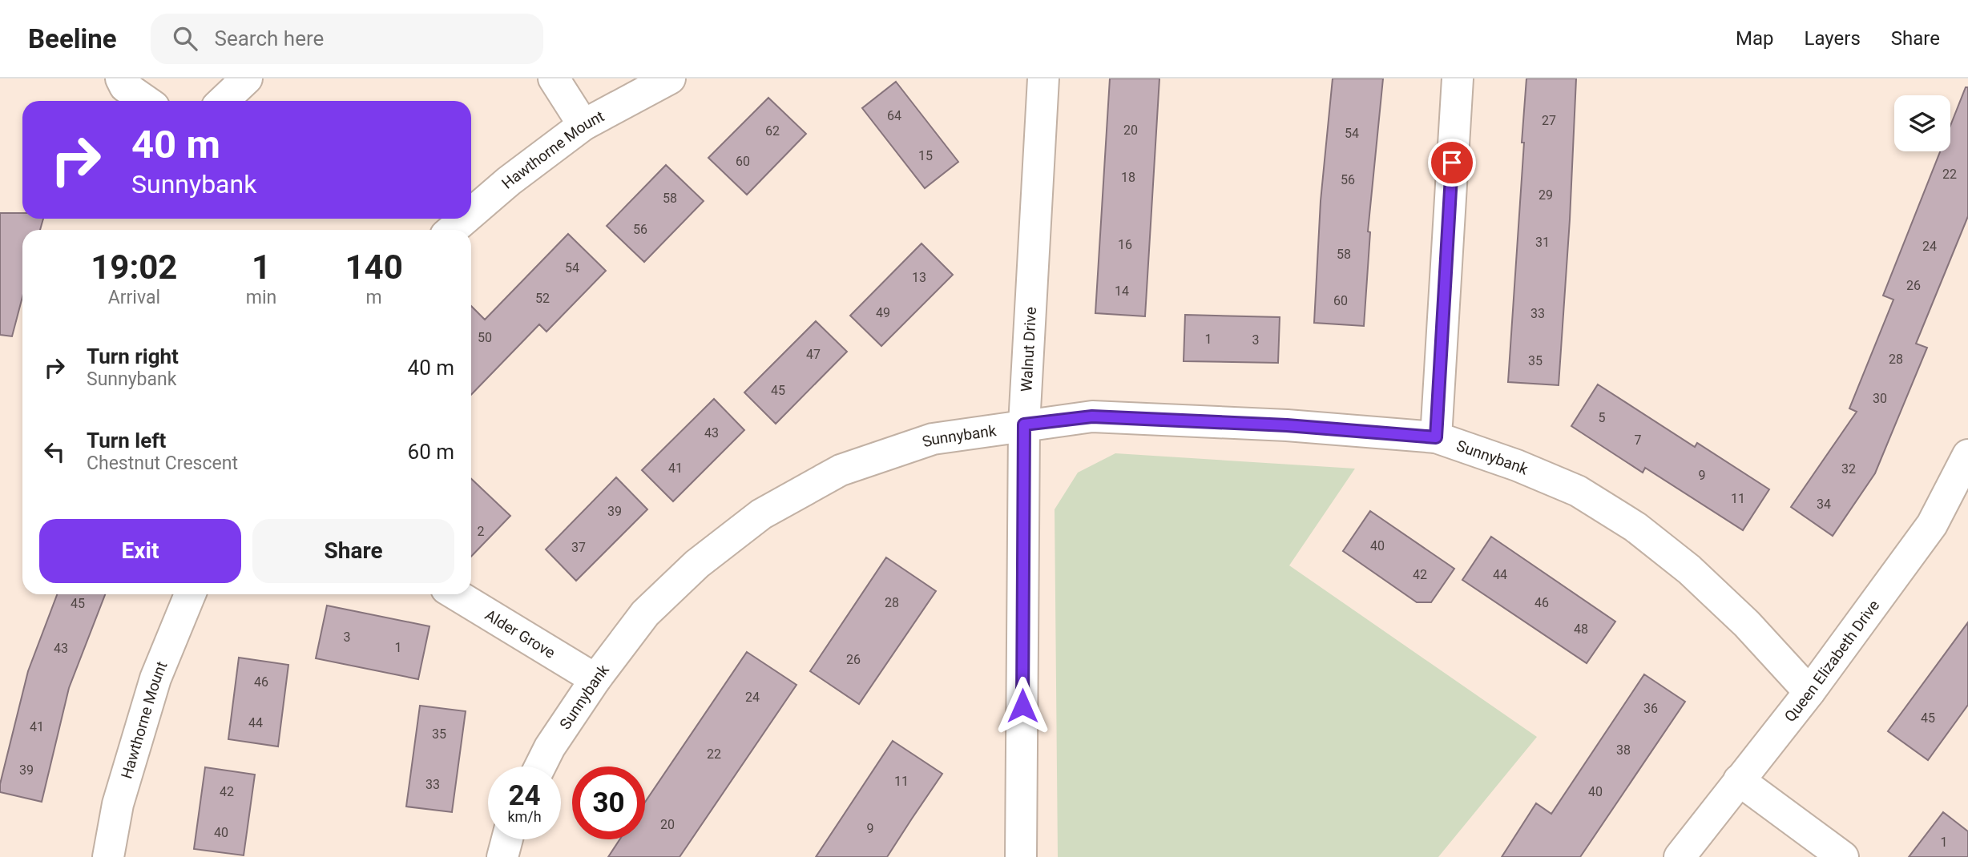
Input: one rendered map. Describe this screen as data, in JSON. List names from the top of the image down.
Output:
{
  "streets": {
    "street": [
      "Hawthorne Mount",
      "Walnut Drive",
      "Sunnybank",
      "Alder Grove",
      "Queen Elizabeth Drive"
    ]
  },
  "crossings": [
    ["Walnut Drive", "Sunnybank"],
    ["Sunnybank", "Alder Grove"],
    ["Sunnybank", "Queen Elizabeth Drive"]
  ],
  "house_numbers": [
    "64",
    "27",
    "20",
    "62",
    "54",
    "15",
    "60",
    "22",
    "18",
    "56",
    "29",
    "58",
    "56",
    "31",
    "16",
    "24",
    "58",
    "54",
    "13",
    "26",
    "14",
    "52",
    "60",
    "49",
    "33",
    "50",
    "1",
    "3",
    "47",
    "28",
    "35",
    "45",
    "30",
    "5",
    "43",
    "7",
    "41",
    "32",
    "9",
    "11",
    "34",
    "39",
    "2",
    "40",
    "37",
    "42",
    "44",
    "28",
    "46",
    "45",
    "48",
    "3",
    "1",
    "43",
    "26",
    "46",
    "24",
    "36",
    "45",
    "44",
    "41",
    "35",
    "38",
    "22",
    "39",
    "11",
    "33",
    "42",
    "40",
    "20",
    "9",
    "40",
    "1"
  ],
  "page": {
    "header": "Beeline",
    "search": "Search here",
    "nav": ["Map", "Layers", "Share"],
    "turn": ["40 m", "Sunnybank"],
    "eta": [
      "19:02",
      "Arrival",
      "1",
      "min",
      "140",
      "m"
    ],
    "list": [
      {
        "name": "Turn right",
        "note": "Sunnybank",
        "value": "40 m"
      },
      {
        "name": "Turn left",
        "note": "Chestnut Crescent",
        "value": "60 m"
      }
    ],
    "buttons": ["Exit", "Share"],
    "speed": "24 km/h",
    "limit": "30"
  }
}
